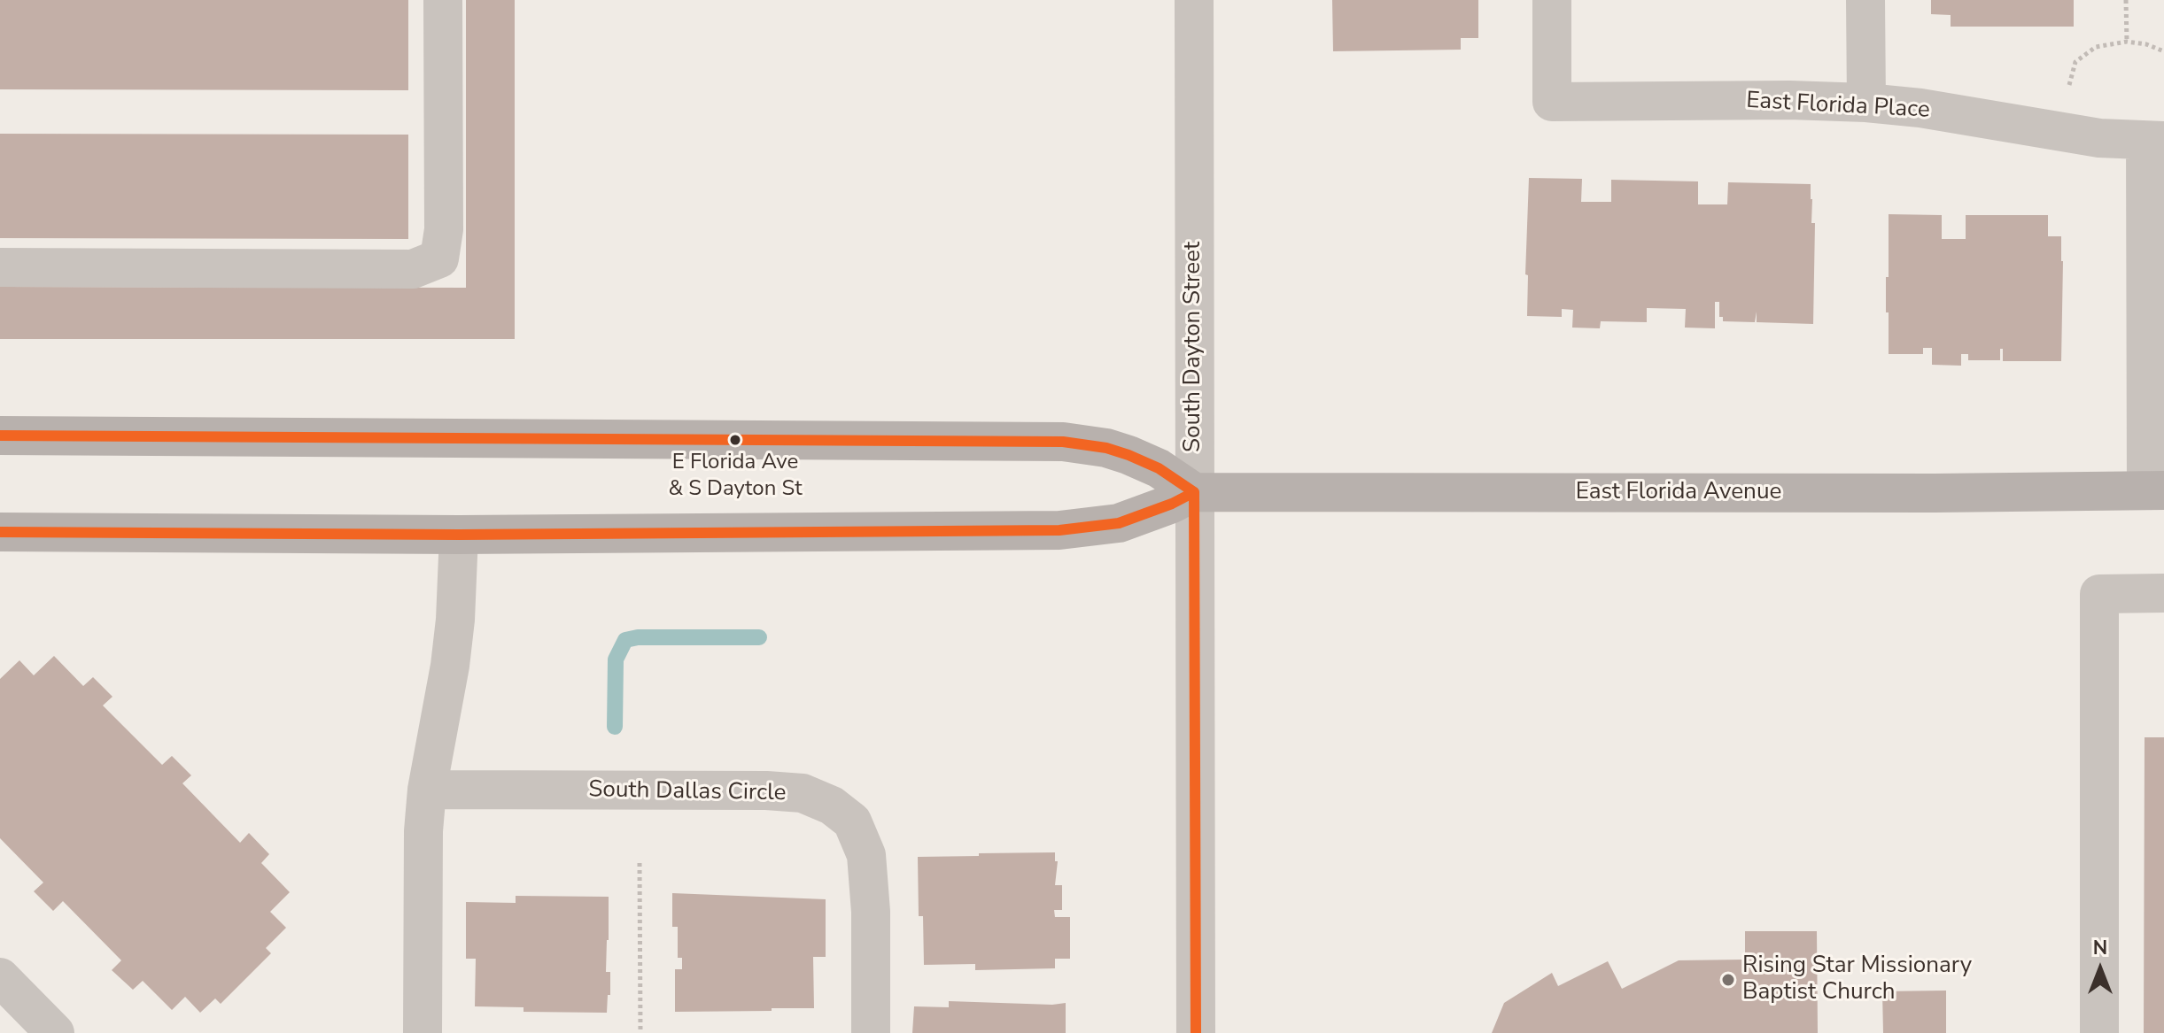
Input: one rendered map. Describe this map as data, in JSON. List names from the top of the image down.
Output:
{
  "streets": {
    "main road": ["East Florida Avenue"],
    "street": ["East Florida Place", "South Dayton Street", "South Dallas Circle"]
  },
  "crossings": [
    ["South Dayton Street", "East Florida Avenue"]
  ],
  "places": ["E Florida Ave & S Dayton St", "Rising Star Missionary Baptist Church"],
  "north": "top"
}
